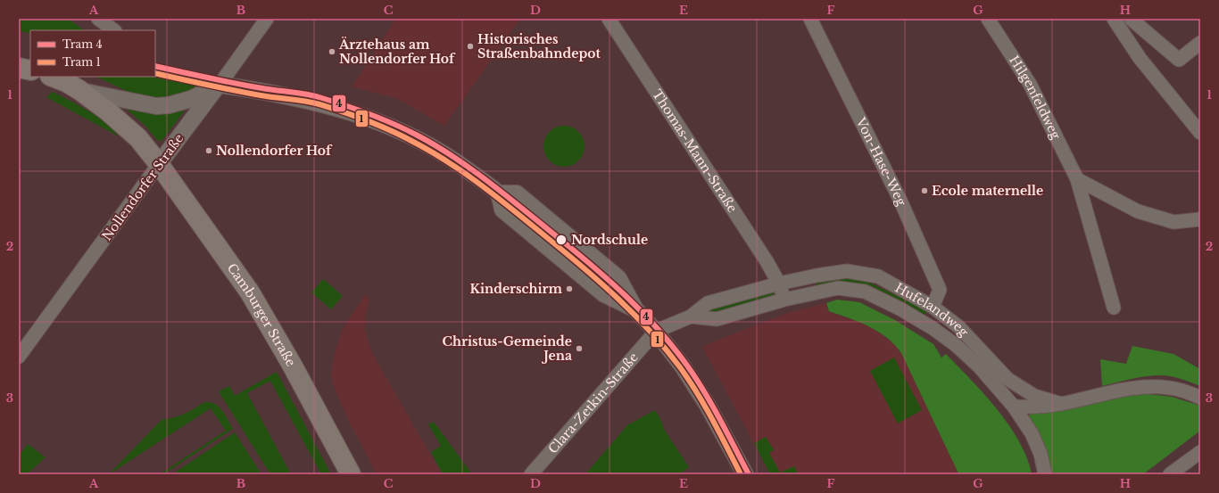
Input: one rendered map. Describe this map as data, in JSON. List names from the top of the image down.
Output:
{
  "streets": {
    "main road": ["Camburger Straße"],
    "street": [
      "Hilgenfeldweg",
      "Thomas-Mann-Straße",
      "Von-Hase-Weg",
      "Nollendorfer Straße",
      "Hufelandweg",
      "Clara-Zetkin-Straße"
    ]
  },
  "crossings": [
    ["Thomas-Mann-Straße", "Hufelandweg"],
    ["Von-Hase-Weg", "Hufelandweg"],
    ["Nollendorfer Straße", "Camburger Straße"],
    ["Hufelandweg", "Clara-Zetkin-Straße"]
  ],
  "places": [
    "Historisches Straßenbahndepot",
    "Ärztehaus am Nollendorfer Hof",
    "Nollendorfer Hof",
    "Ecole maternelle",
    "Nordschule",
    "Kinderschirm",
    "Christus-Gemeinde Jena"
  ],
  "lines": ["tram line 4", "tram line 1"],
  "legend": ["Tram 4", "Tram 1"],
  "grid": {
    "columns": [
      "A",
      "B",
      "C",
      "D",
      "E",
      "F",
      "G",
      "H"
    ],
    "rows": ["1", "2", "3"]
  }
}
